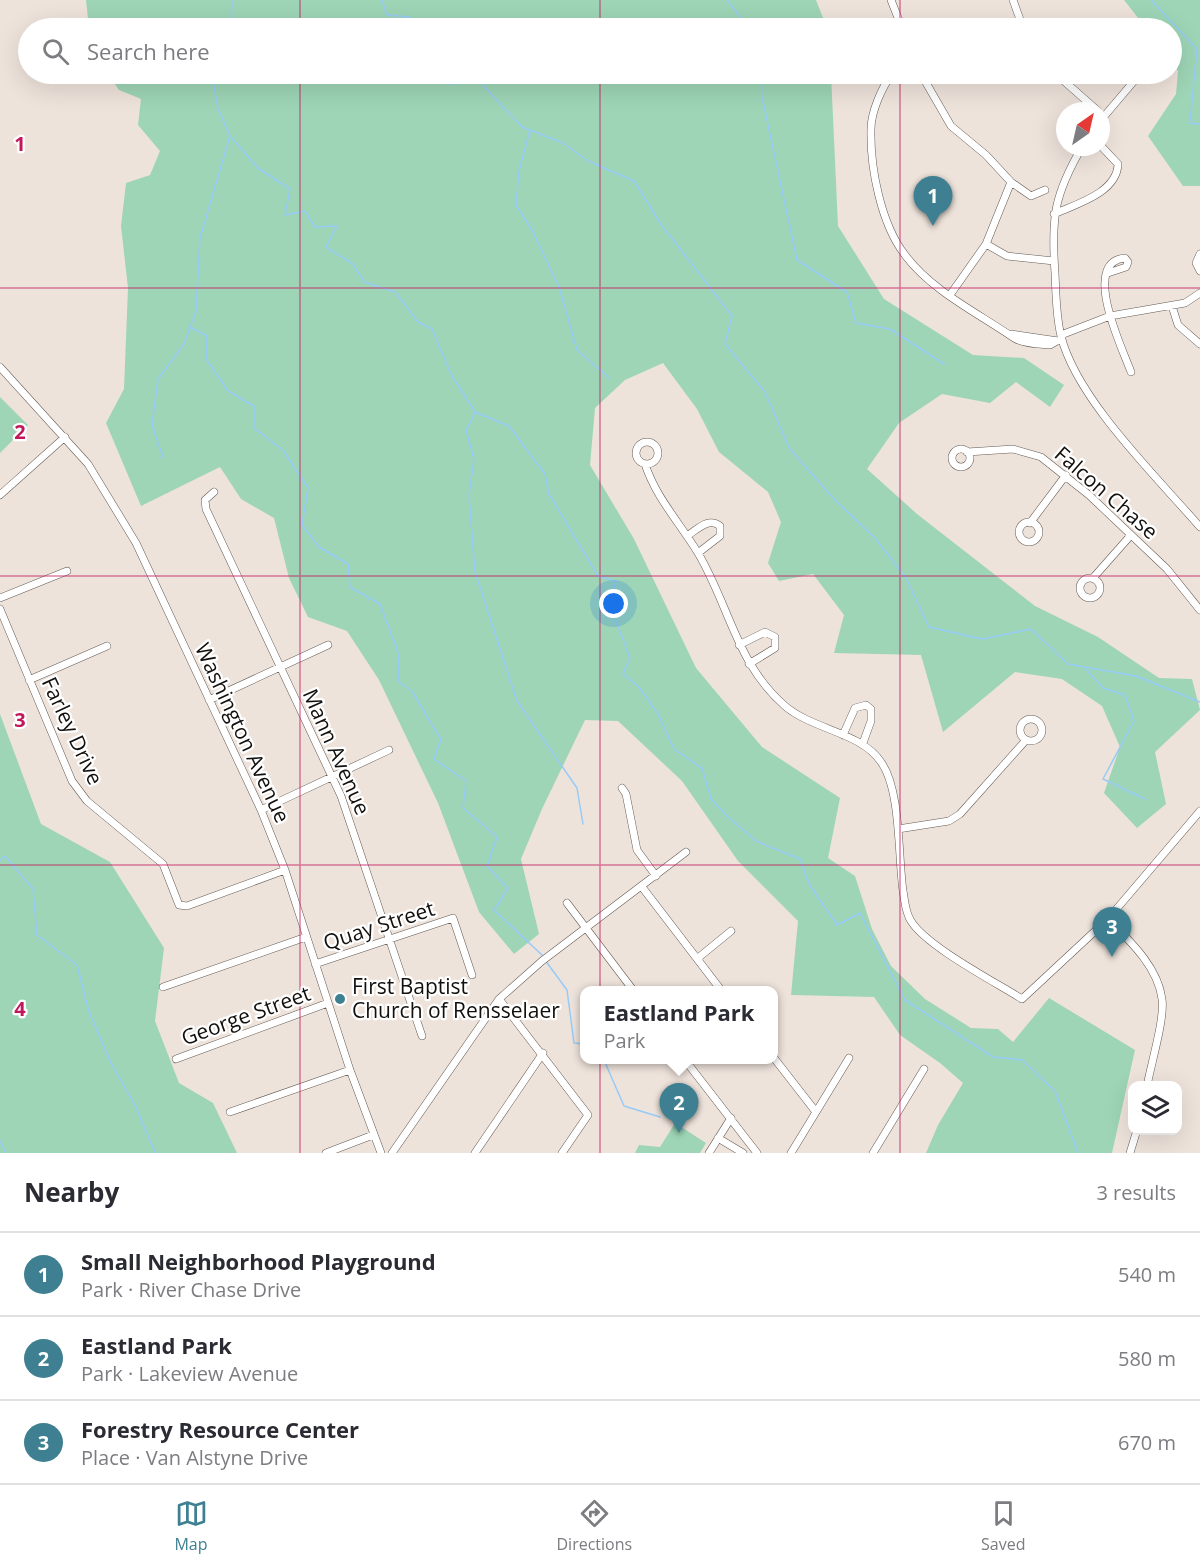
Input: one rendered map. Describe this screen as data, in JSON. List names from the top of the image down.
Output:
{
  "streets": {
    "street": [
      "Falcon Chase",
      "Farley Drive",
      "Washington Avenue",
      "Mann Avenue",
      "Quay Street",
      "George Street"
    ]
  },
  "crossings": [
    ["Farley Drive", "Washington Avenue"],
    ["Washington Avenue", "Quay Street"],
    ["Washington Avenue", "George Street"],
    ["Mann Avenue", "Quay Street"]
  ],
  "places": ["First Baptist Church of Rensselaer"],
  "north": "top right",
  "page": {
    "search": "Search here",
    "pins": ["1", "3", "2"],
    "popup": ["Eastland Park", "Park"],
    "heading": ["Nearby", "3 results"],
    "list": [
      {
        "mark": "1",
        "name": "Small Neighborhood Playground",
        "note": "Park · River Chase Drive",
        "value": "540 m"
      },
      {
        "mark": "2",
        "name": "Eastland Park",
        "note": "Park · Lakeview Avenue",
        "value": "580 m"
      },
      {
        "mark": "3",
        "name": "Forestry Resource Center",
        "note": "Place · Van Alstyne Drive",
        "value": "670 m"
      }
    ],
    "nav": ["Map", "Directions", "Saved"]
  },
  "grid": {
    "rows": [
      "1",
      "2",
      "3",
      "4"
    ]
  }
}
